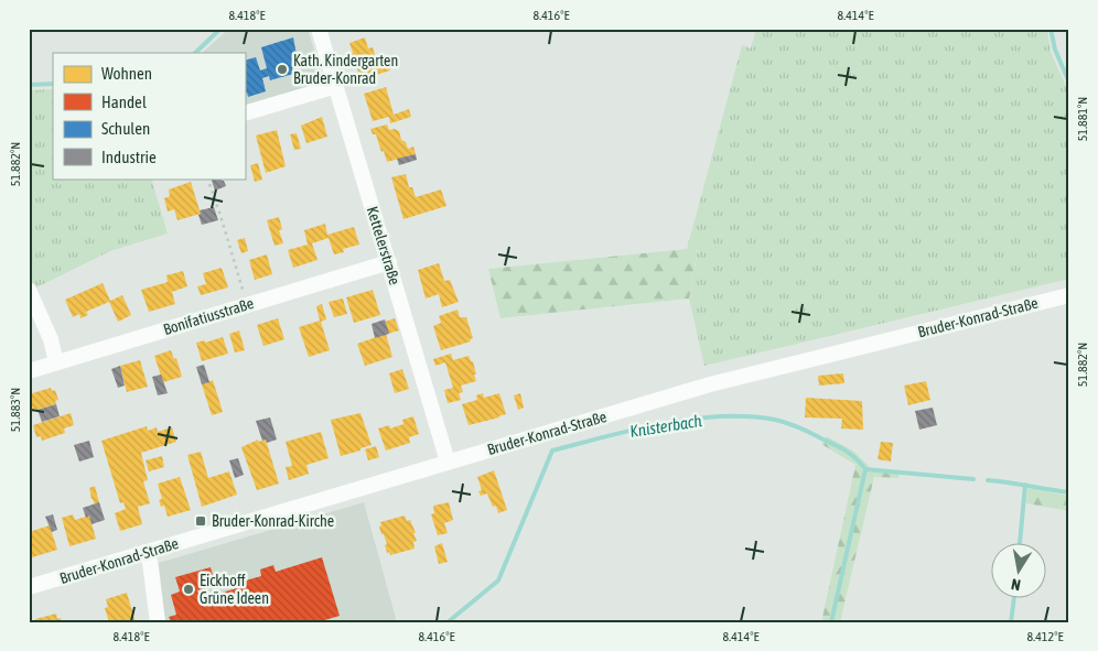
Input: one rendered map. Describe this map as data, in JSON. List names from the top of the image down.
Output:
{
  "streets": {
    "street": ["Kettelerstraße", "Bonifatiusstraße", "Bruder-Konrad-Straße"]
  },
  "crossings": [
    ["Kettelerstraße", "Bonifatiusstraße"],
    ["Kettelerstraße", "Bruder-Konrad-Straße"]
  ],
  "water": ["Knisterbach"],
  "places": {
    "other": ["Kath. Kindergarten Bruder-Konrad", "Eickhoff Grüne Ideen"],
    "transit": ["Bruder-Konrad-Kirche"]
  },
  "legend": [
    "Wohnen",
    "Handel",
    "Schulen",
    "Industrie"
  ],
  "north": "bottom",
  "coordinates": [
    "8.418°E",
    "8.416°E",
    "8.414°E",
    "51.881°N",
    "51.882°N",
    "51.883°N",
    "8.412°E"
  ]
}
